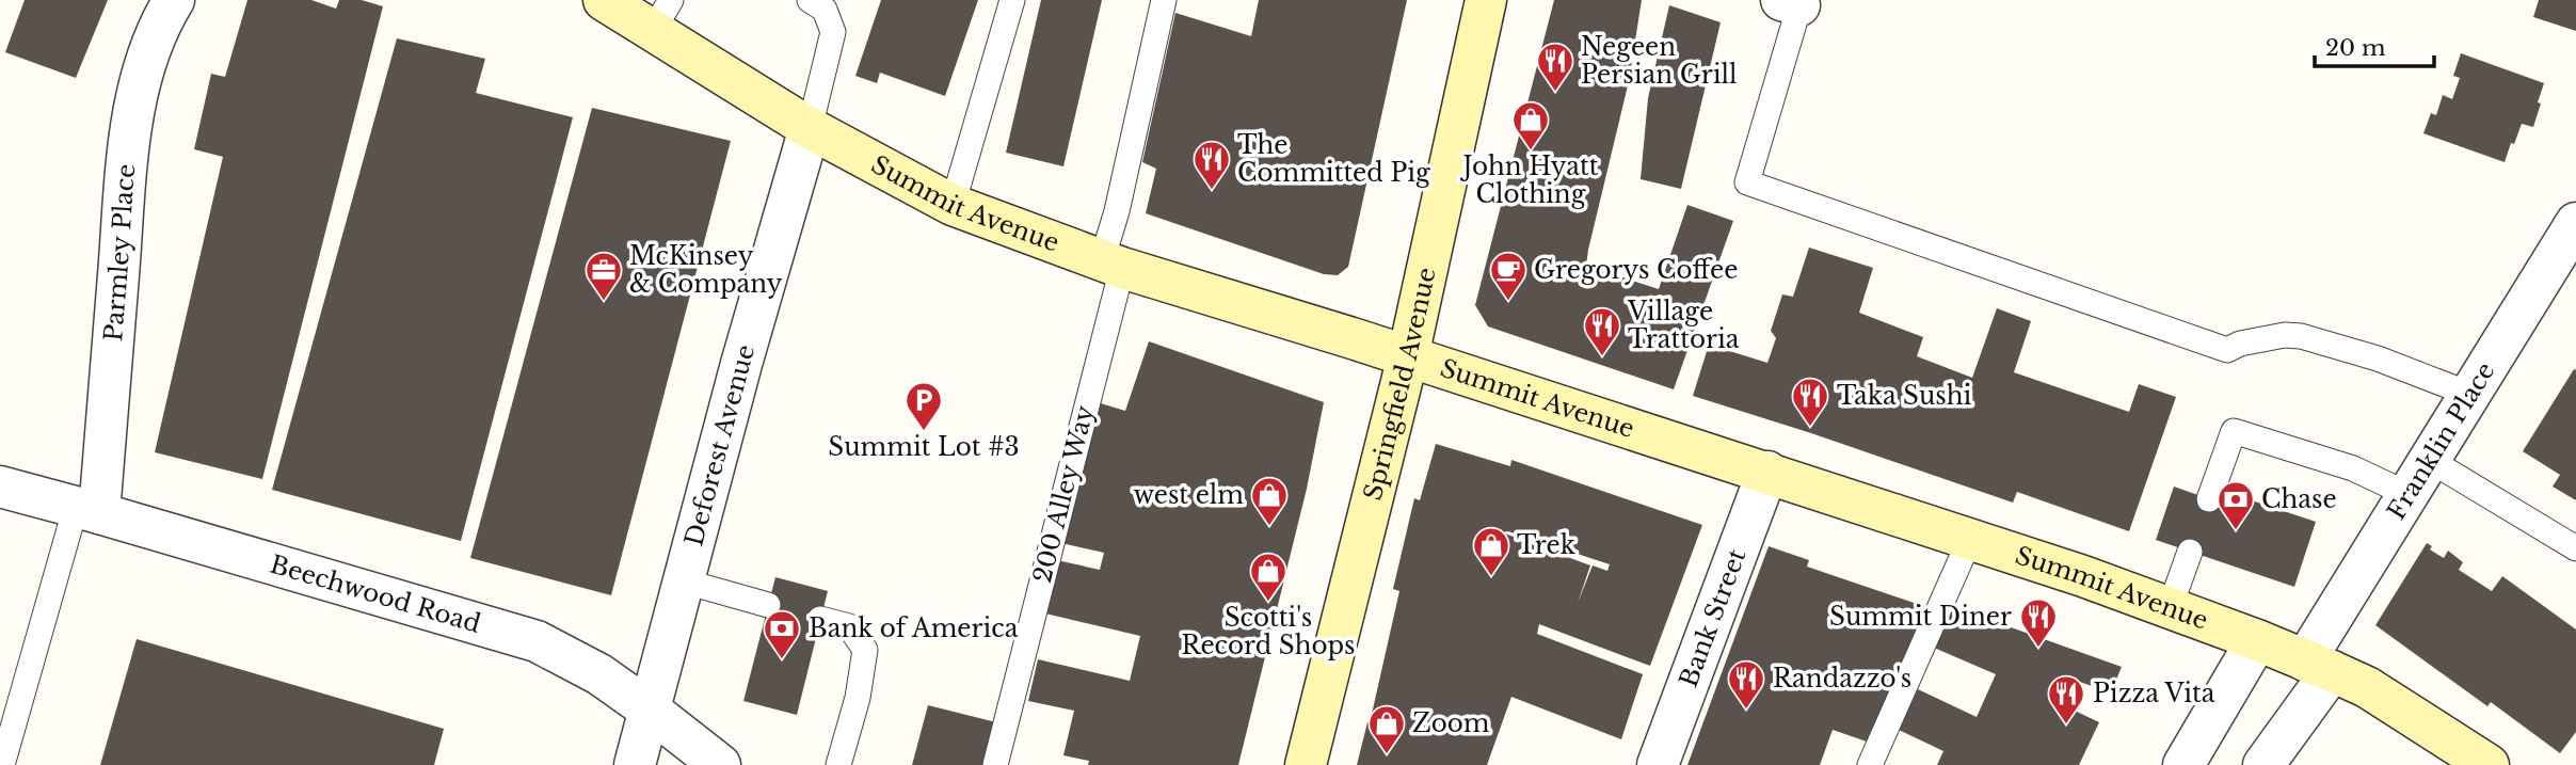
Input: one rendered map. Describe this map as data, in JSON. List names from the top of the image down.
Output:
{
  "streets": {
    "street": [
      "Summit Avenue",
      "Parmley Place",
      "Springfield Avenue",
      "Franklin Place",
      "Deforest Avenue",
      "Beechwood Road",
      "Bank Street"
    ],
    "lane": ["200 Alley Way"]
  },
  "crossings": [
    ["Summit Avenue", "Springfield Avenue"],
    ["Summit Avenue", "Franklin Place"],
    ["Summit Avenue", "Deforest Avenue"],
    ["Summit Avenue", "200 Alley Way"],
    ["Summit Avenue", "Bank Street"],
    ["Parmley Place", "Beechwood Road"],
    ["Deforest Avenue", "Beechwood Road"]
  ],
  "places": {
    "restaurant": [
      "Negeen Persian Grill",
      "The Committed Pig",
      "Village Trattoria",
      "Taka Sushi",
      "Summit Diner",
      "Randazzo's",
      "Pizza Vita"
    ],
    "shop": [
      "John Hyatt Clothing",
      "west elm",
      "Trek",
      "Scotti's Record Shops",
      "Zoom"
    ],
    "office": ["McKinsey & Company"],
    "cafe": ["Gregorys Coffee"],
    "parking": ["Summit Lot #3"],
    "bank": ["Chase", "Bank of America"]
  },
  "scale_bar": "20 m"
}
